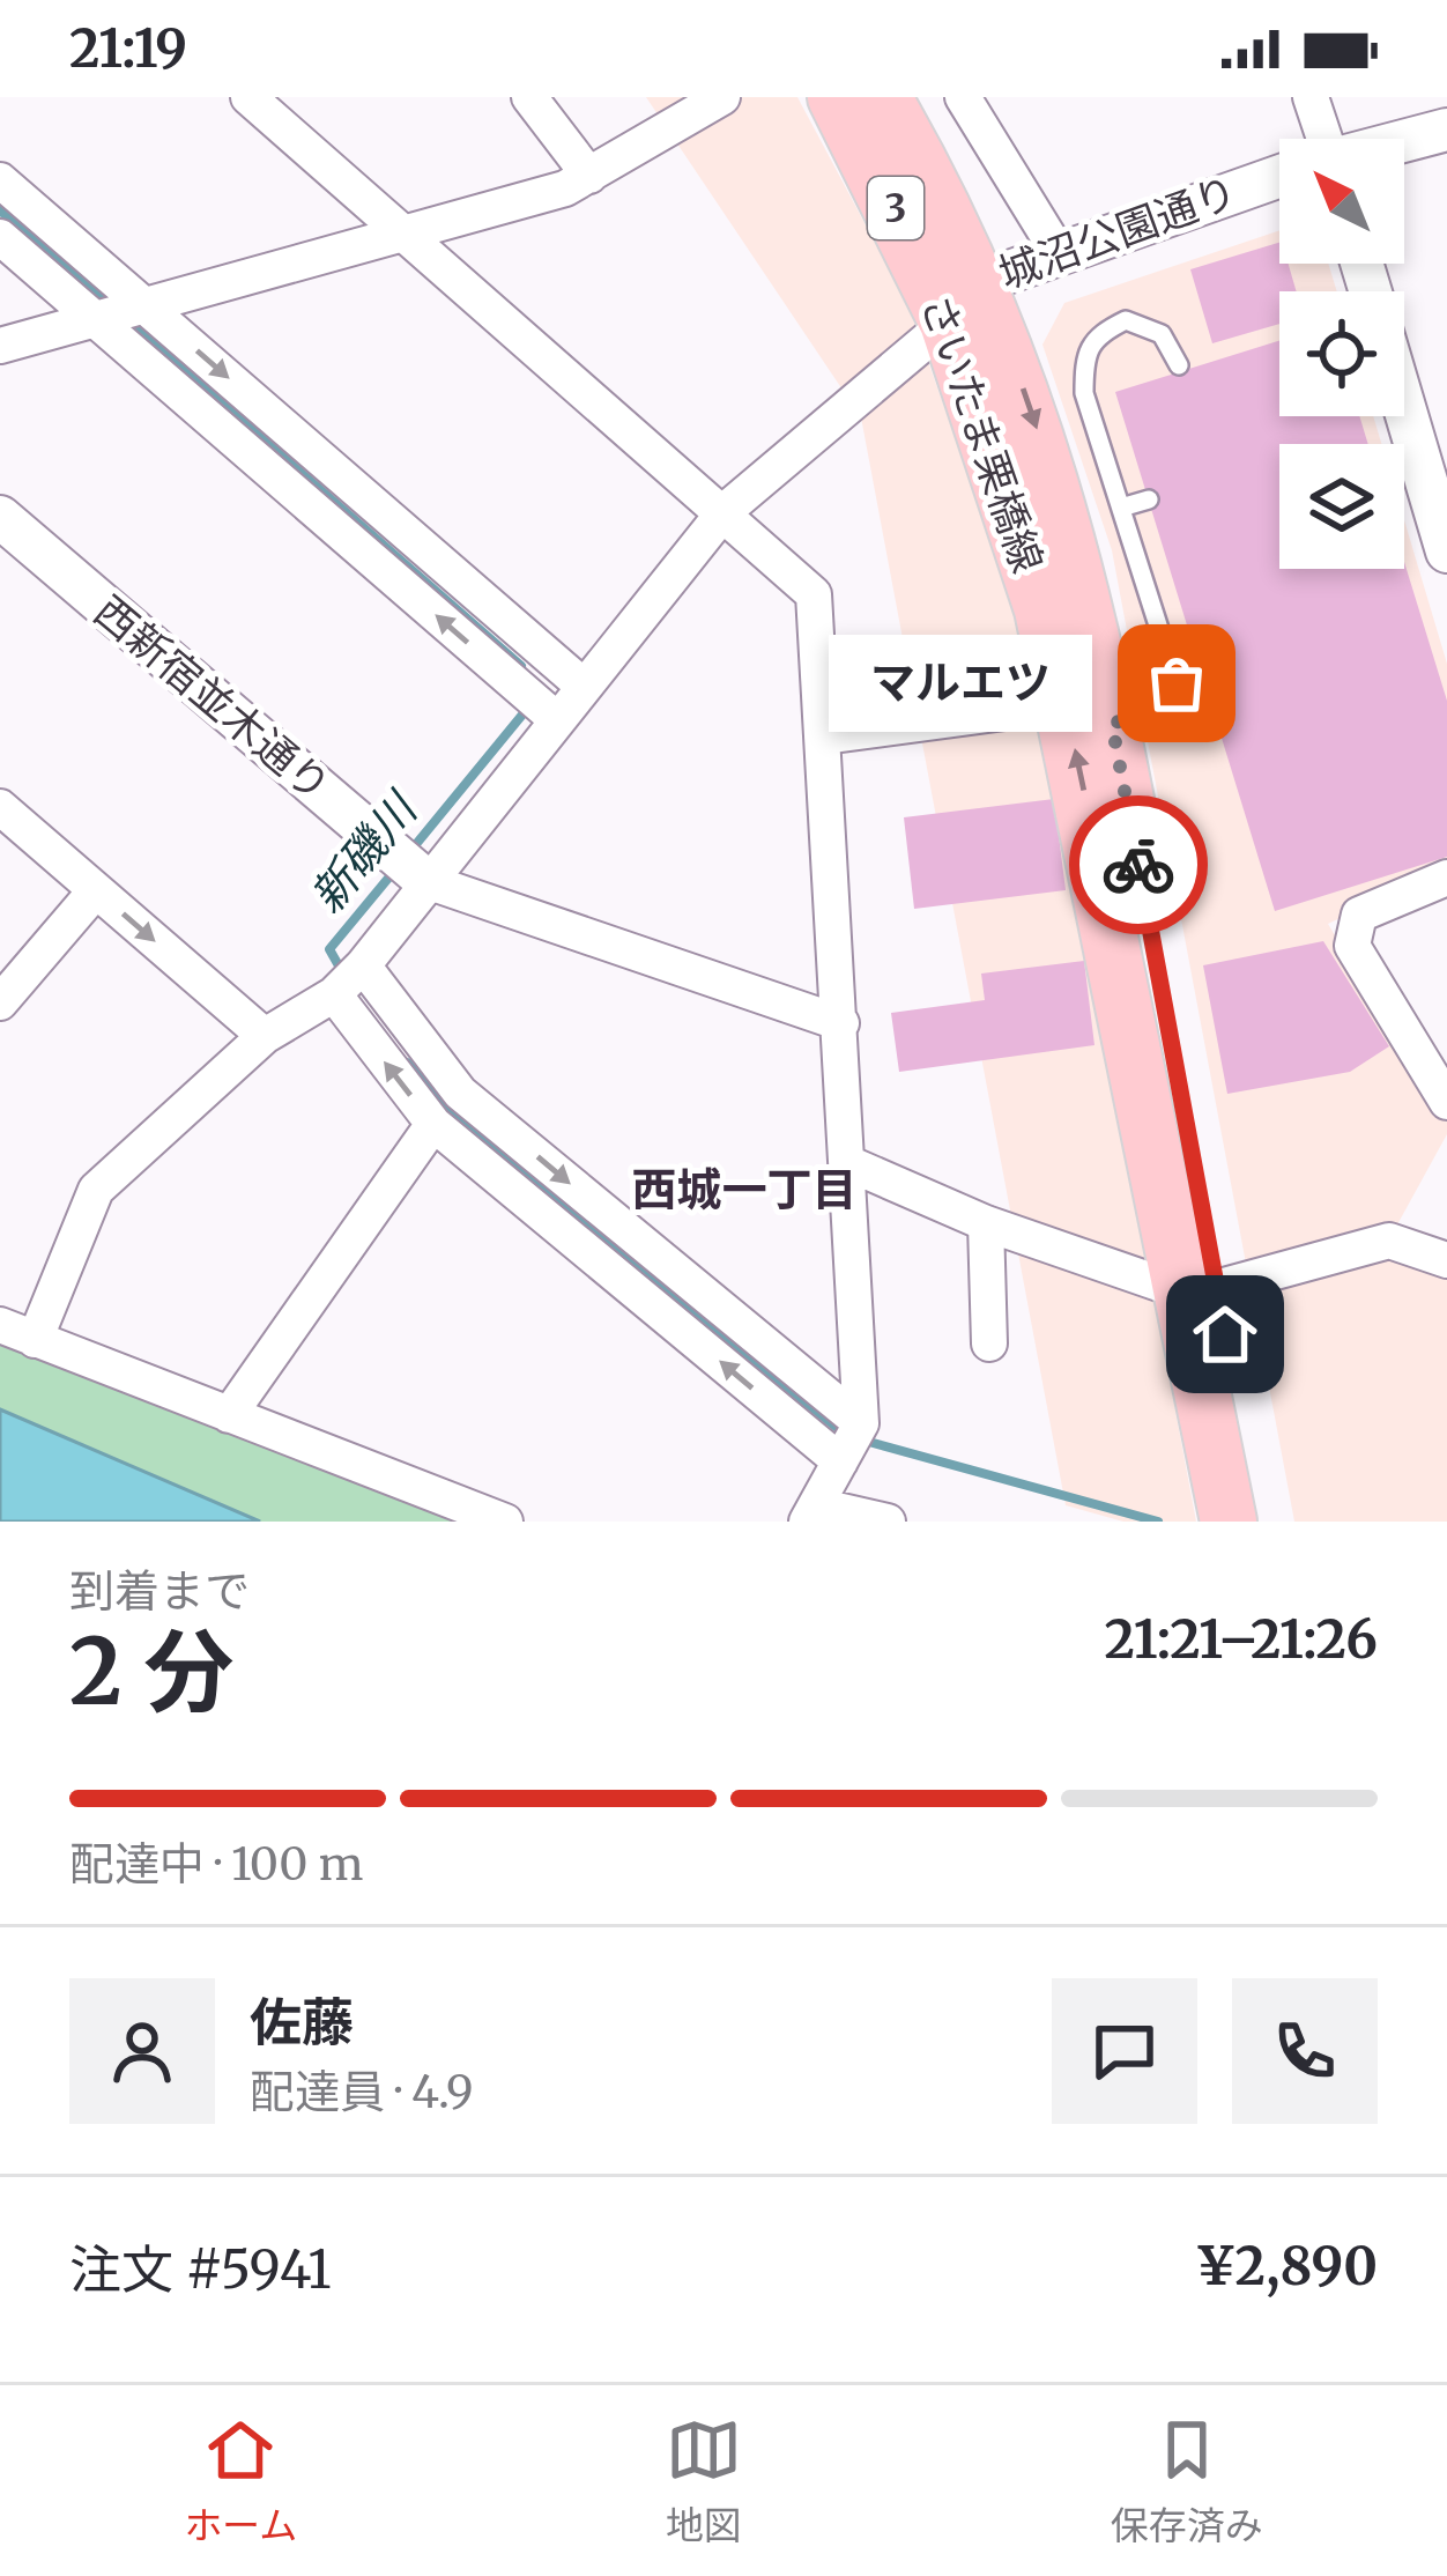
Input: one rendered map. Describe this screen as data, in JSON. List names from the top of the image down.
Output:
{
  "streets": {
    "main road": ["3", "さいたま栗橋線"],
    "street": ["城沼公園通り", "西新宿並木通り"]
  },
  "crossings": [
    ["城沼公園通り", "さいたま栗橋線"]
  ],
  "districts": ["西城一丁目"],
  "water": ["新磯川"],
  "places": ["マルエツ"],
  "north": "top left",
  "page": {
    "status": "21:19",
    "bubble": "マルエツ",
    "heading": ["2 分", "到着まで", "21:21–21:26"],
    "panel": [
      "佐藤",
      "配達員 · 4.9",
      "注文 #5941",
      "¥2,890"
    ],
    "bar": "配達中 · 100 m",
    "tabs": ["ホーム", "地図", "保存済み"]
  }
}
